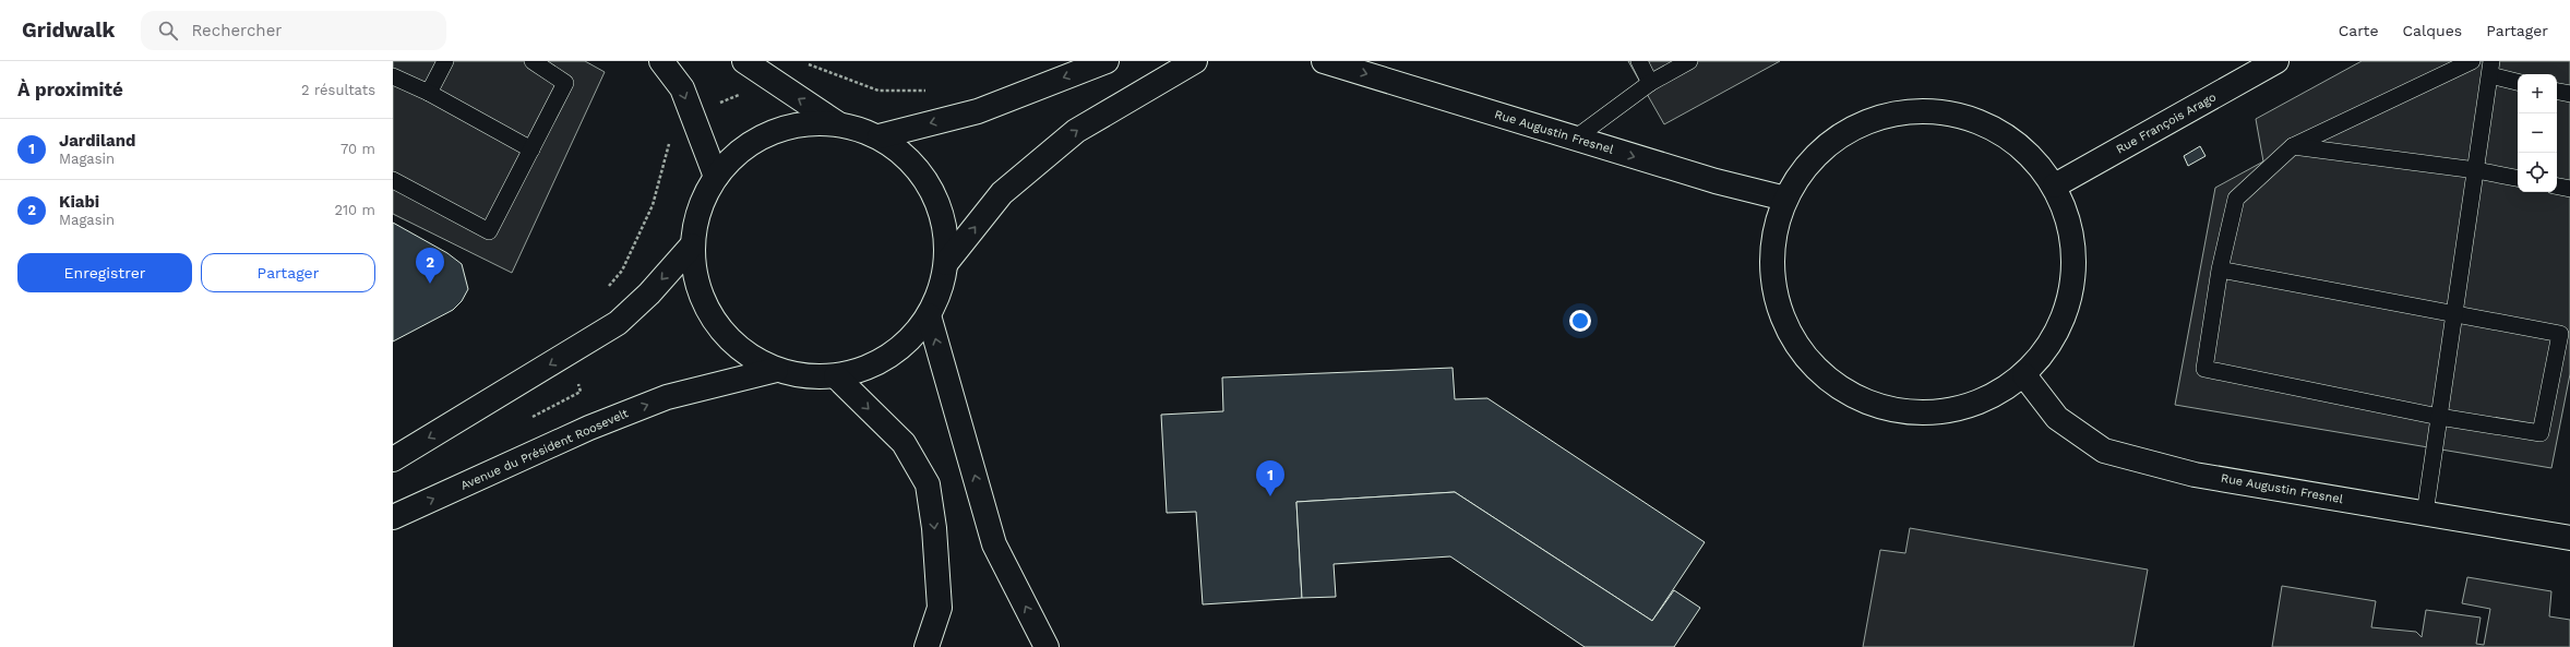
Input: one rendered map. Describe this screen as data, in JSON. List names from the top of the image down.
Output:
{
  "streets": {
    "main road": ["Rue François Arago", "Rue Augustin Fresnel", "Avenue du Président Roosevelt"]
  },
  "one_way": ["Rue Augustin Fresnel"],
  "page": {
    "header": "Gridwalk",
    "search": "Rechercher",
    "nav": ["Carte", "Calques", "Partager"],
    "heading": ["À proximité", "2 résultats"],
    "map_buttons": ["+", "−"],
    "list": [
      {
        "mark": "1",
        "name": "Jardiland",
        "note": "Magasin",
        "value": "70 m"
      },
      {
        "mark": "2",
        "name": "Kiabi",
        "note": "Magasin",
        "value": "210 m"
      }
    ],
    "buttons": ["Enregistrer", "Partager"],
    "pins": ["2", "1"]
  }
}
